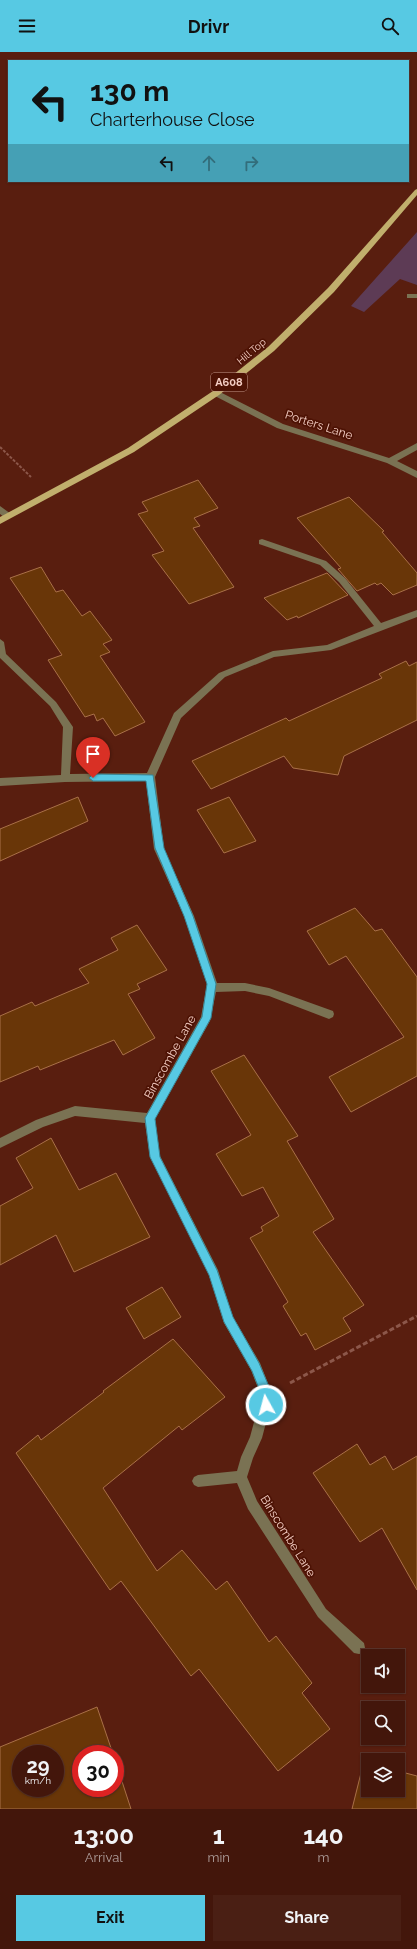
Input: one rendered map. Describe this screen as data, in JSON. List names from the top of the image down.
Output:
{
  "streets": {
    "main road": ["Hill Top", "A608"],
    "street": ["Porters Lane", "Binscombe Lane"]
  },
  "crossings": [
    ["Hill Top", "Porters Lane"]
  ],
  "page": {
    "header": "Drivr",
    "turn": ["130 m", "Charterhouse Close"],
    "speed": "29 km/h",
    "limit": "30",
    "eta": [
      "13:00",
      "Arrival",
      "1",
      "min",
      "140",
      "m"
    ],
    "buttons": ["Exit", "Share"]
  }
}
